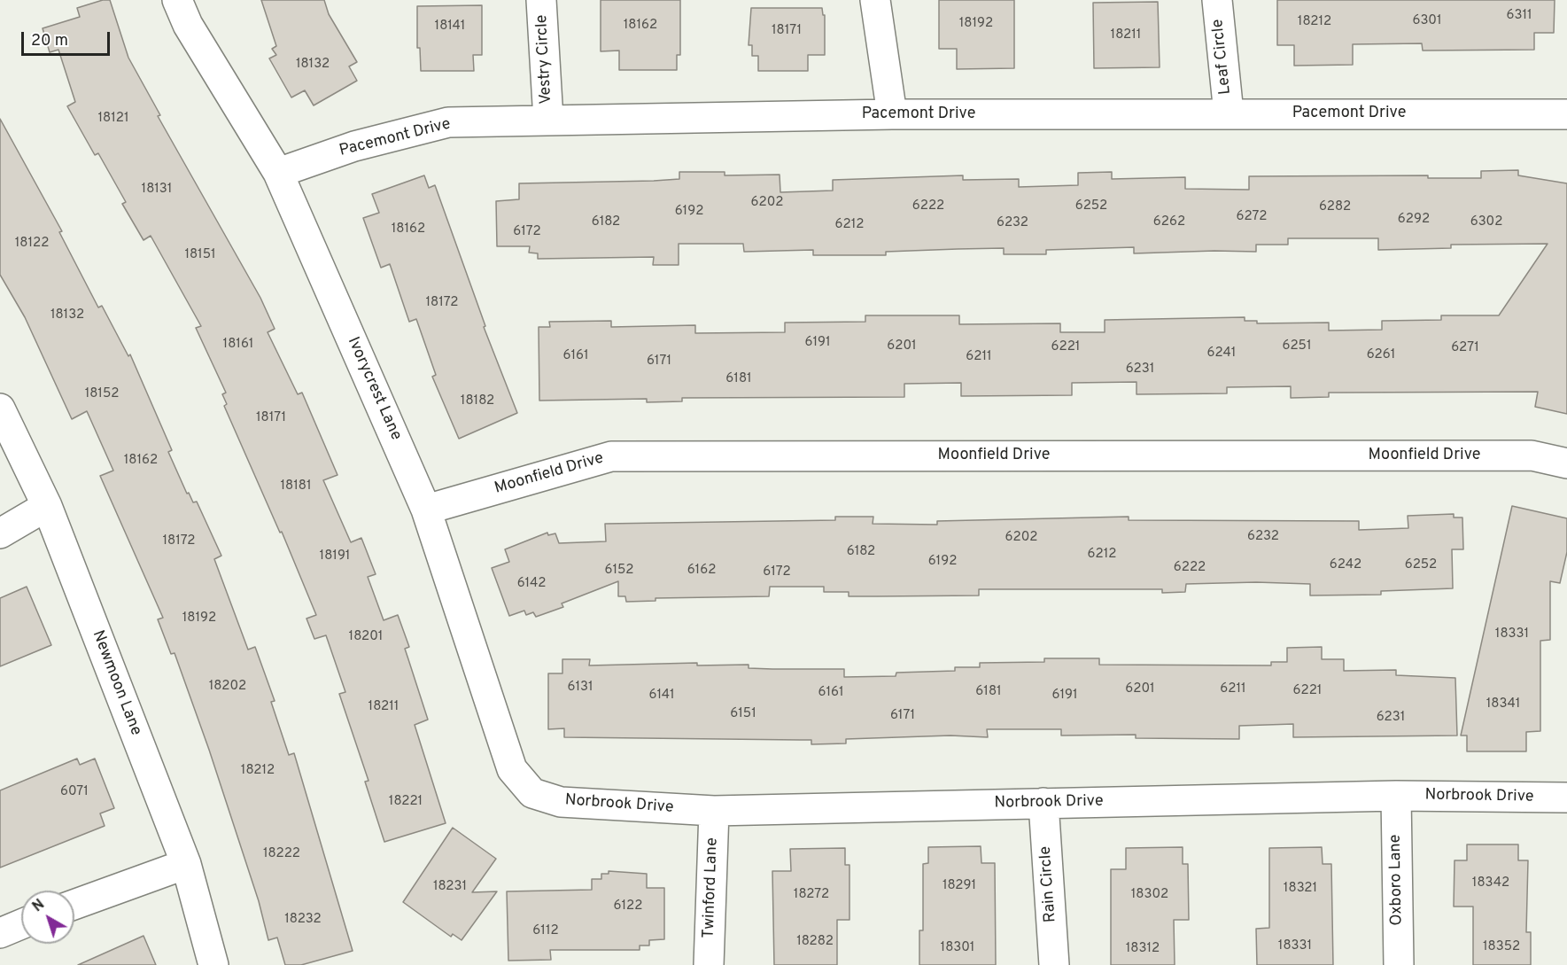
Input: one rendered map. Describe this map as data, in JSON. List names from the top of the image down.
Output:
{
  "streets": {
    "street": [
      "Leaf Circle",
      "Vestry Circle",
      "Pacemont Drive",
      "Ivorycrest Lane",
      "Moonfield Drive",
      "Newmoon Lane",
      "Norbrook Drive",
      "Oxboro Lane",
      "Rain Circle",
      "Twinford Lane"
    ]
  },
  "crossings": [
    ["Leaf Circle", "Pacemont Drive"],
    ["Vestry Circle", "Pacemont Drive"],
    ["Pacemont Drive", "Ivorycrest Lane"],
    ["Ivorycrest Lane", "Moonfield Drive"],
    ["Ivorycrest Lane", "Norbrook Drive"],
    ["Norbrook Drive", "Oxboro Lane"],
    ["Norbrook Drive", "Rain Circle"],
    ["Norbrook Drive", "Twinford Lane"]
  ],
  "house_numbers": [
    "6311",
    "6301",
    "18212",
    "18192",
    "18162",
    "18141",
    "18171",
    "18211",
    "18132",
    "18121",
    "18131",
    "6202",
    "6222",
    "6252",
    "6282",
    "6192",
    "6272",
    "6292",
    "6182",
    "6262",
    "6302",
    "6232",
    "6212",
    "18162",
    "6172",
    "18122",
    "18151",
    "18172",
    "18132",
    "6191",
    "18161",
    "6201",
    "6251",
    "6221",
    "6271",
    "6241",
    "6261",
    "6161",
    "6211",
    "6171",
    "6231",
    "6181",
    "18152",
    "18182",
    "18171",
    "18162",
    "18181",
    "6232",
    "6202",
    "18172",
    "6182",
    "6212",
    "18191",
    "6192",
    "6242",
    "6252",
    "6222",
    "6152",
    "6162",
    "6172",
    "6142",
    "18192",
    "18331",
    "18201",
    "18202",
    "6131",
    "6201",
    "6211",
    "6221",
    "6181",
    "6161",
    "6141",
    "6191",
    "18341",
    "18211",
    "6151",
    "6171",
    "6231",
    "18212",
    "6071",
    "18221",
    "18222",
    "18342",
    "18291",
    "18231",
    "18321",
    "18272",
    "18302",
    "6122",
    "18232",
    "6112",
    "18282",
    "18331",
    "18352",
    "18301",
    "18312"
  ],
  "scale_bar": "20 m",
  "north": "top left"
}
